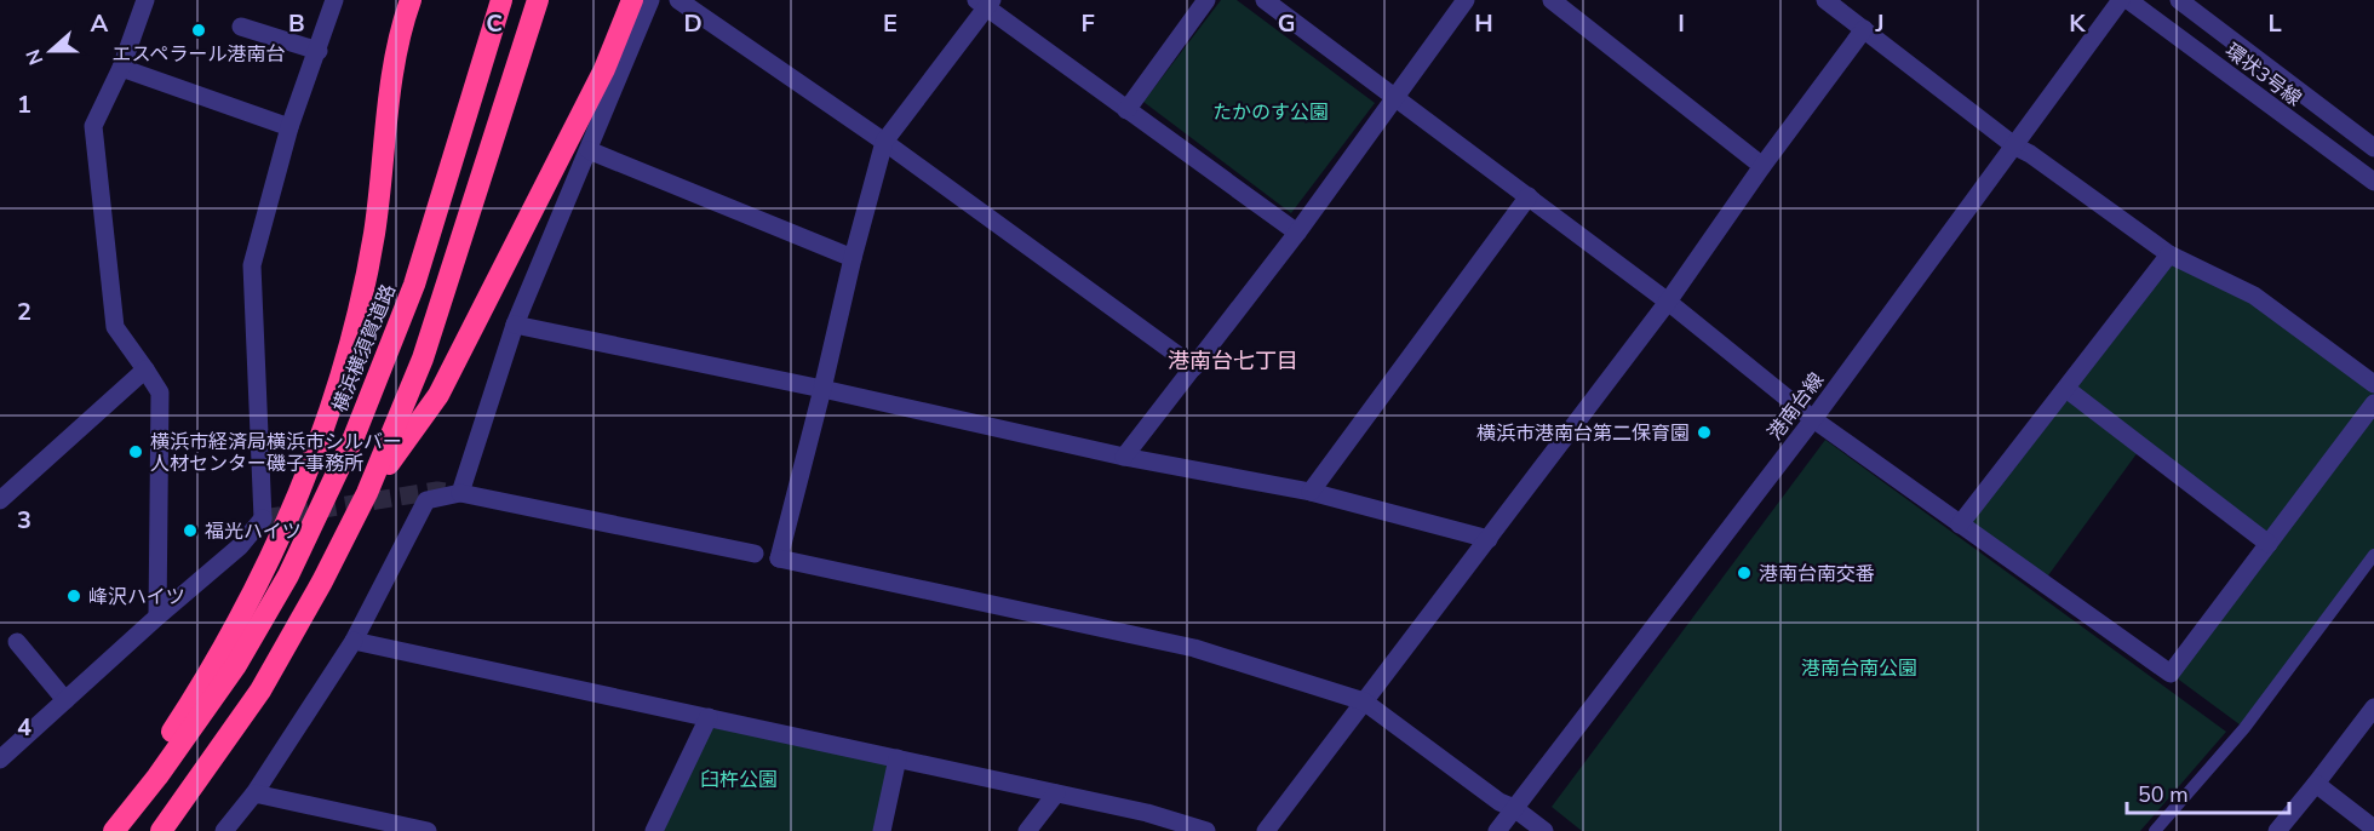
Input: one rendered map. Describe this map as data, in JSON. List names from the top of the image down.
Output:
{
  "streets": {
    "highway": ["横浜横須賀道路"],
    "street": ["環状3号線", "港南台線"]
  },
  "districts": ["港南台七丁目"],
  "parks": ["たかのす公園", "港南台南公園", "臼杵公園"],
  "places": [
    "エスペラール港南台",
    "横浜市港南台第二保育園",
    "横浜市経済局横浜市シルバー 人材センター磯子事務所",
    "福光ハイツ",
    "港南台南交番",
    "峰沢ハイツ"
  ],
  "scale_bar": "50 m",
  "north": "left",
  "grid": {
    "columns": [
      "A",
      "B",
      "C",
      "D",
      "E",
      "F",
      "G",
      "H",
      "I",
      "J",
      "K",
      "L"
    ],
    "rows": [
      "1",
      "2",
      "3",
      "4"
    ]
  }
}
